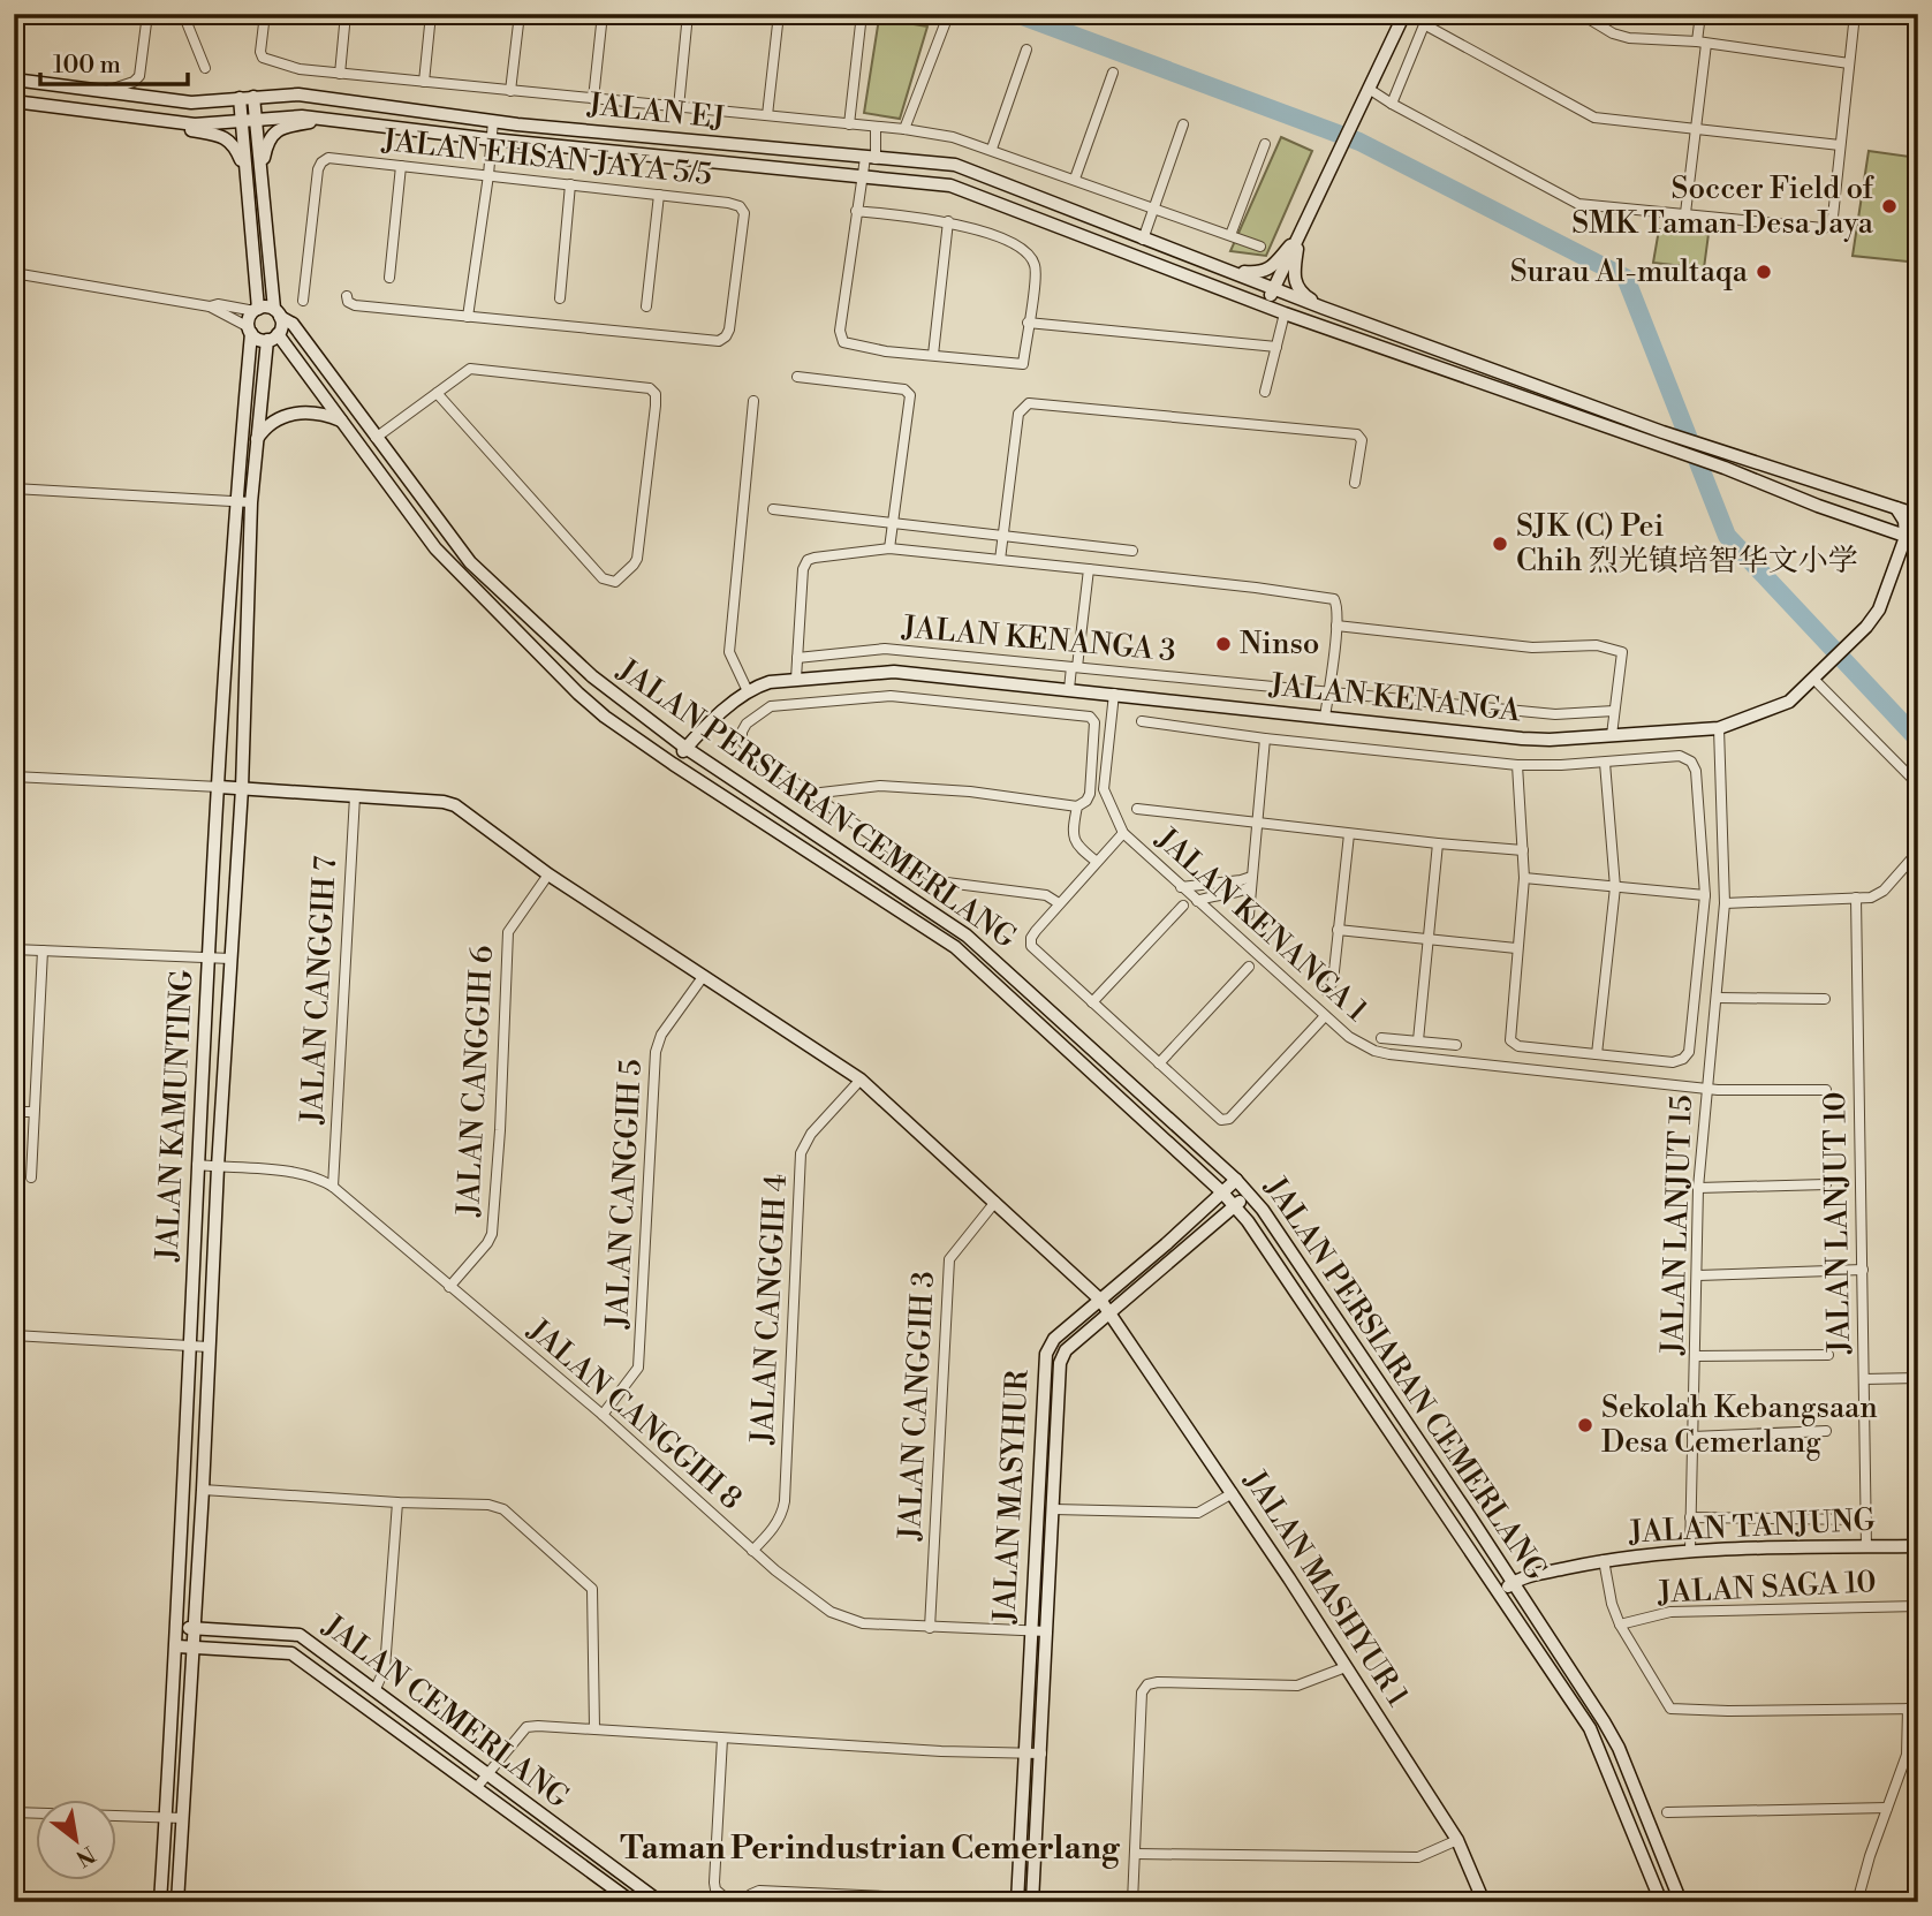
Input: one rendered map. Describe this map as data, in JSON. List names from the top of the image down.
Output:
{
  "streets": {
    "main road": [
      "JALAN EJ",
      "JALAN KENANGA",
      "JALAN PERSIARAN CEMERLANG",
      "JALAN KAMUNTING",
      "JALAN MASYHUR",
      "JALAN TANJUNG",
      "JALAN MASHYUR 1",
      "JALAN CEMERLANG"
    ],
    "street": [
      "JALAN EHSAN JAYA 5/5",
      "JALAN KENANGA 3",
      "JALAN KENANGA 1",
      "JALAN CANGGIH 7",
      "JALAN CANGGIH 6",
      "JALAN CANGGIH 5",
      "JALAN LANJUT 10",
      "JALAN LANJUT 15",
      "JALAN CANGGIH 4",
      "JALAN CANGGIH 3",
      "JALAN CANGGIH 8",
      "JALAN SAGA 10"
    ]
  },
  "crossings": [
    ["JALAN EJ", "JALAN KENANGA"],
    ["JALAN KENANGA", "JALAN PERSIARAN CEMERLANG"],
    ["JALAN KENANGA", "JALAN KENANGA 1"],
    ["JALAN KENANGA", "JALAN LANJUT 15"],
    ["JALAN PERSIARAN CEMERLANG", "JALAN KAMUNTING"],
    ["JALAN PERSIARAN CEMERLANG", "JALAN MASYHUR"],
    ["JALAN PERSIARAN CEMERLANG", "JALAN TANJUNG"],
    ["JALAN KENANGA 1", "JALAN LANJUT 15"],
    ["JALAN CANGGIH 7", "JALAN CANGGIH 8"],
    ["JALAN CANGGIH 7", "JALAN MASHYUR 1"],
    ["JALAN CANGGIH 6", "JALAN CANGGIH 8"],
    ["JALAN CANGGIH 6", "JALAN MASHYUR 1"],
    ["JALAN KAMUNTING", "JALAN CANGGIH 8"],
    ["JALAN KAMUNTING", "JALAN MASHYUR 1"],
    ["JALAN KAMUNTING", "JALAN CEMERLANG"],
    ["JALAN CANGGIH 5", "JALAN CANGGIH 8"],
    ["JALAN CANGGIH 5", "JALAN MASHYUR 1"],
    ["JALAN LANJUT 10", "JALAN TANJUNG"],
    ["JALAN LANJUT 15", "JALAN TANJUNG"],
    ["JALAN CANGGIH 4", "JALAN CANGGIH 8"],
    ["JALAN CANGGIH 4", "JALAN MASHYUR 1"],
    ["JALAN CANGGIH 3", "JALAN CANGGIH 8"],
    ["JALAN CANGGIH 3", "JALAN MASHYUR 1"],
    ["JALAN CANGGIH 8", "JALAN MASYHUR"],
    ["JALAN MASYHUR", "JALAN MASHYUR 1"]
  ],
  "districts": ["Taman Perindustrian Cemerlang"],
  "places": [
    "Soccer Field of SMK Taman Desa Jaya",
    "Surau Al-multaqa",
    "SJK (C) Pei Chih 烈光镇培智华文小学",
    "Ninso",
    "Sekolah Kebangsaan Desa Cemerlang"
  ],
  "scale_bar": "100 m",
  "north": "bottom right"
}
